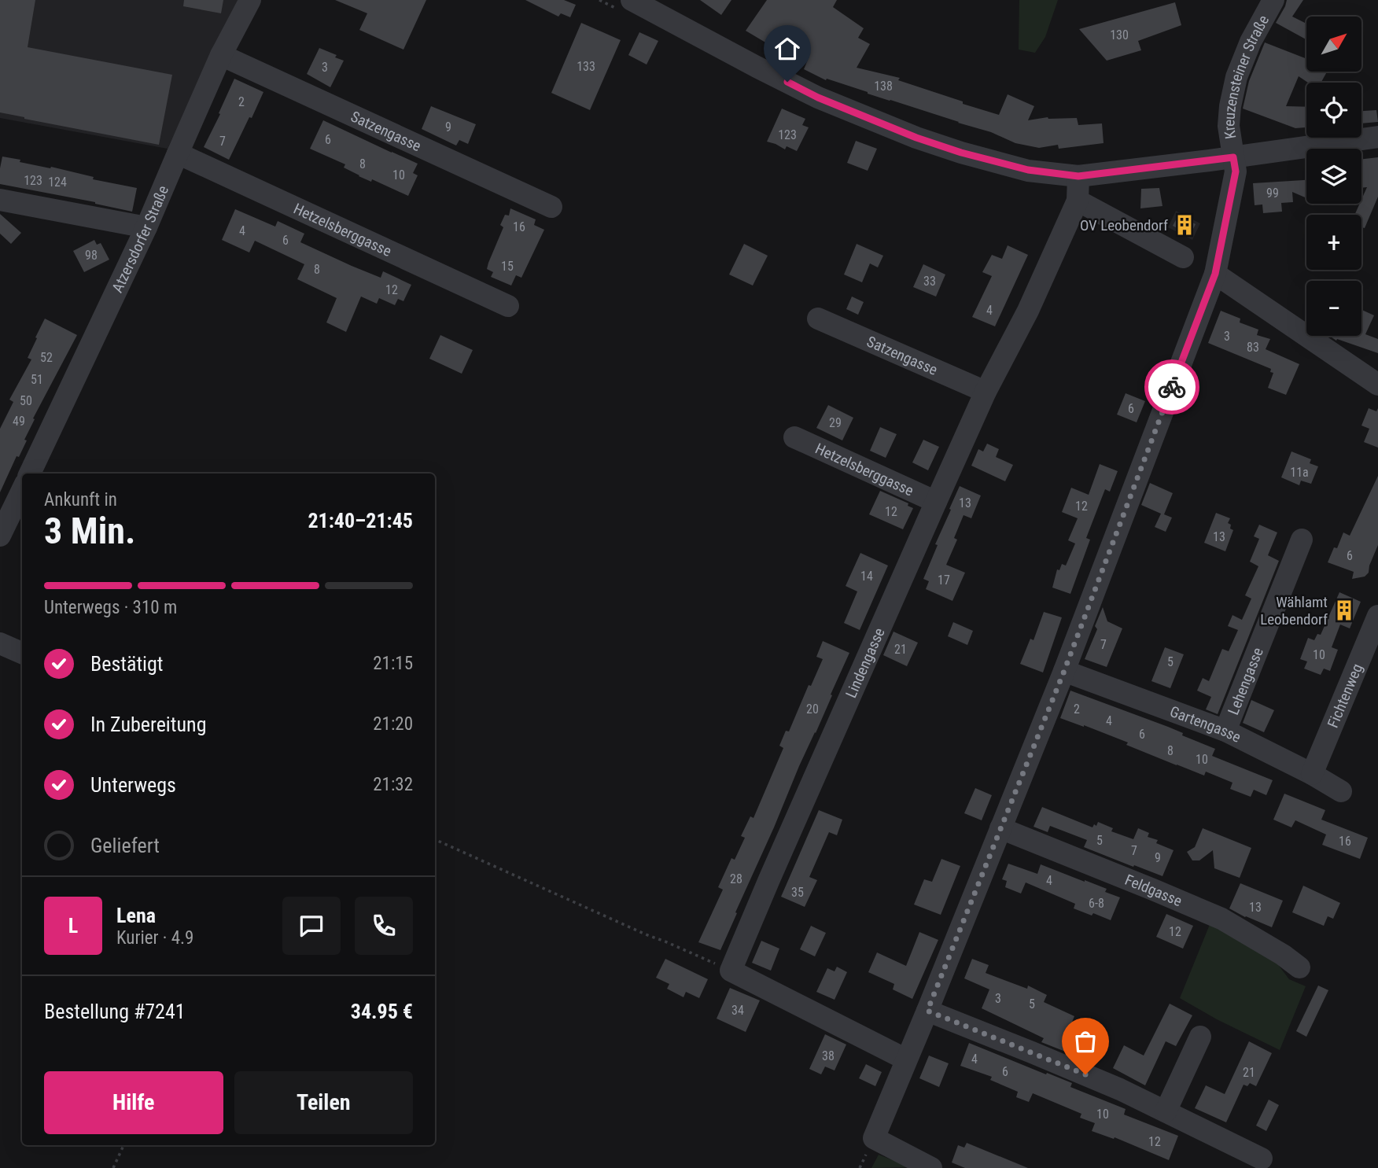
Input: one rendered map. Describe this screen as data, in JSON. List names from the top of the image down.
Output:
{
  "streets": {
    "street": [
      "Kreuzensteiner Straße",
      "Satzengasse",
      "Hetzelsberggasse",
      "Atzersdorfer Straße",
      "Lindengasse",
      "Lehengasse",
      "Fichtenweg",
      "Gartengasse",
      "Feldgasse"
    ]
  },
  "crossings": [
    ["Kreuzensteiner Straße", "Gartengasse"],
    ["Kreuzensteiner Straße", "Feldgasse"],
    ["Satzengasse", "Atzersdorfer Straße"],
    ["Satzengasse", "Lindengasse"],
    ["Hetzelsberggasse", "Atzersdorfer Straße"],
    ["Hetzelsberggasse", "Lindengasse"],
    ["Lehengasse", "Gartengasse"],
    ["Fichtenweg", "Gartengasse"]
  ],
  "places": {
    "building": ["OV Leobendorf", "Wählamt Leobendorf"]
  },
  "house_numbers": [
    "130",
    "133",
    "3",
    "138",
    "2",
    "9",
    "123",
    "6",
    "7",
    "8",
    "10",
    "123",
    "124",
    "99",
    "16",
    "4",
    "6",
    "98",
    "15",
    "8",
    "33",
    "12",
    "4",
    "3",
    "83",
    "52",
    "51",
    "50",
    "6",
    "49",
    "29",
    "11a",
    "13",
    "12",
    "12",
    "13",
    "6",
    "14",
    "17",
    "7",
    "21",
    "10",
    "5",
    "20",
    "2",
    "4",
    "6",
    "8",
    "10",
    "5",
    "16",
    "7",
    "9",
    "28",
    "4",
    "35",
    "6-8",
    "13",
    "12",
    "3",
    "5",
    "34",
    "38",
    "4",
    "6",
    "21",
    "10",
    "12"
  ],
  "north": "top right",
  "page": {
    "map_buttons": ["+", "−"],
    "heading": ["3 Min.", "Ankunft in", "21:40–21:45"],
    "panel": [
      "Lena",
      "Kurier · 4.9",
      "Bestellung #7241",
      "34.95 €"
    ],
    "bar": "Unterwegs · 310 m",
    "list": [
      ["Bestätigt", "21:15"],
      ["In Zubereitung", "21:20"],
      ["Unterwegs", "21:32"],
      "Geliefert"
    ],
    "round": "L",
    "buttons": ["Hilfe", "Teilen"]
  }
}
